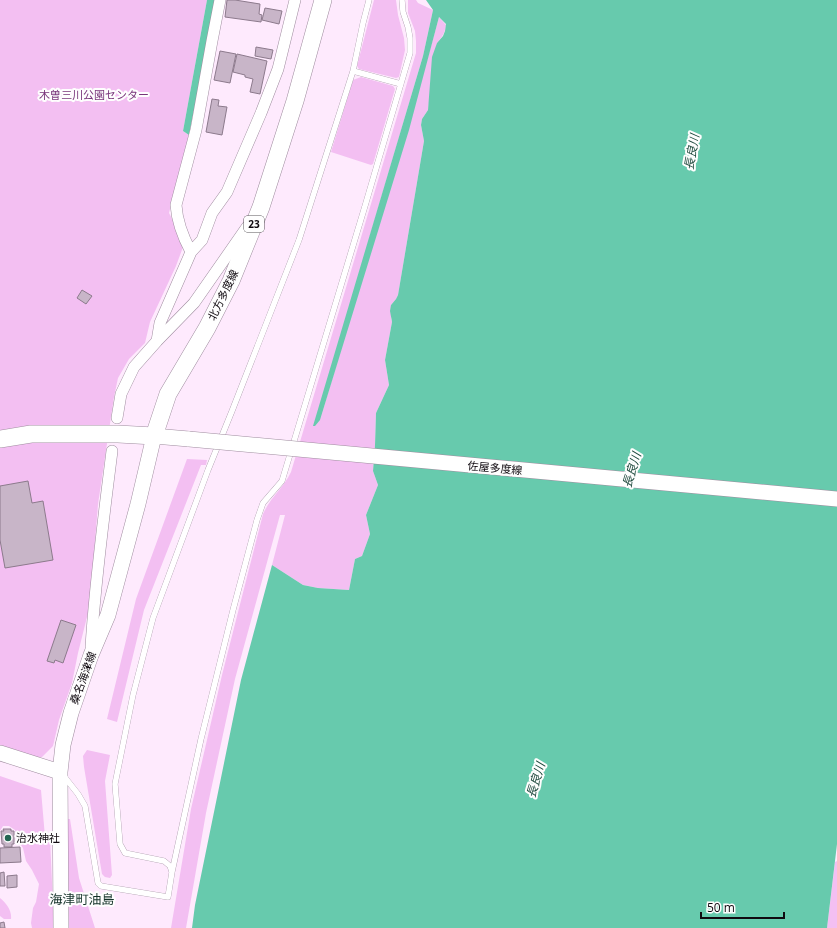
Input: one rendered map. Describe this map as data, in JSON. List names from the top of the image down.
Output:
{
  "streets": {
    "main road": [
      "23",
      "北方多度線",
      "佐屋多度線",
      "桑名海津線"
    ]
  },
  "crossings": [
    ["北方多度線", "佐屋多度線"],
    ["北方多度線", "桑名海津線"],
    ["佐屋多度線", "桑名海津線"]
  ],
  "districts": ["海津町油島"],
  "water": ["長良川"],
  "parks": ["木曽三川公園センター"],
  "places": ["治水神社"],
  "scale_bar": "50 m"
}
